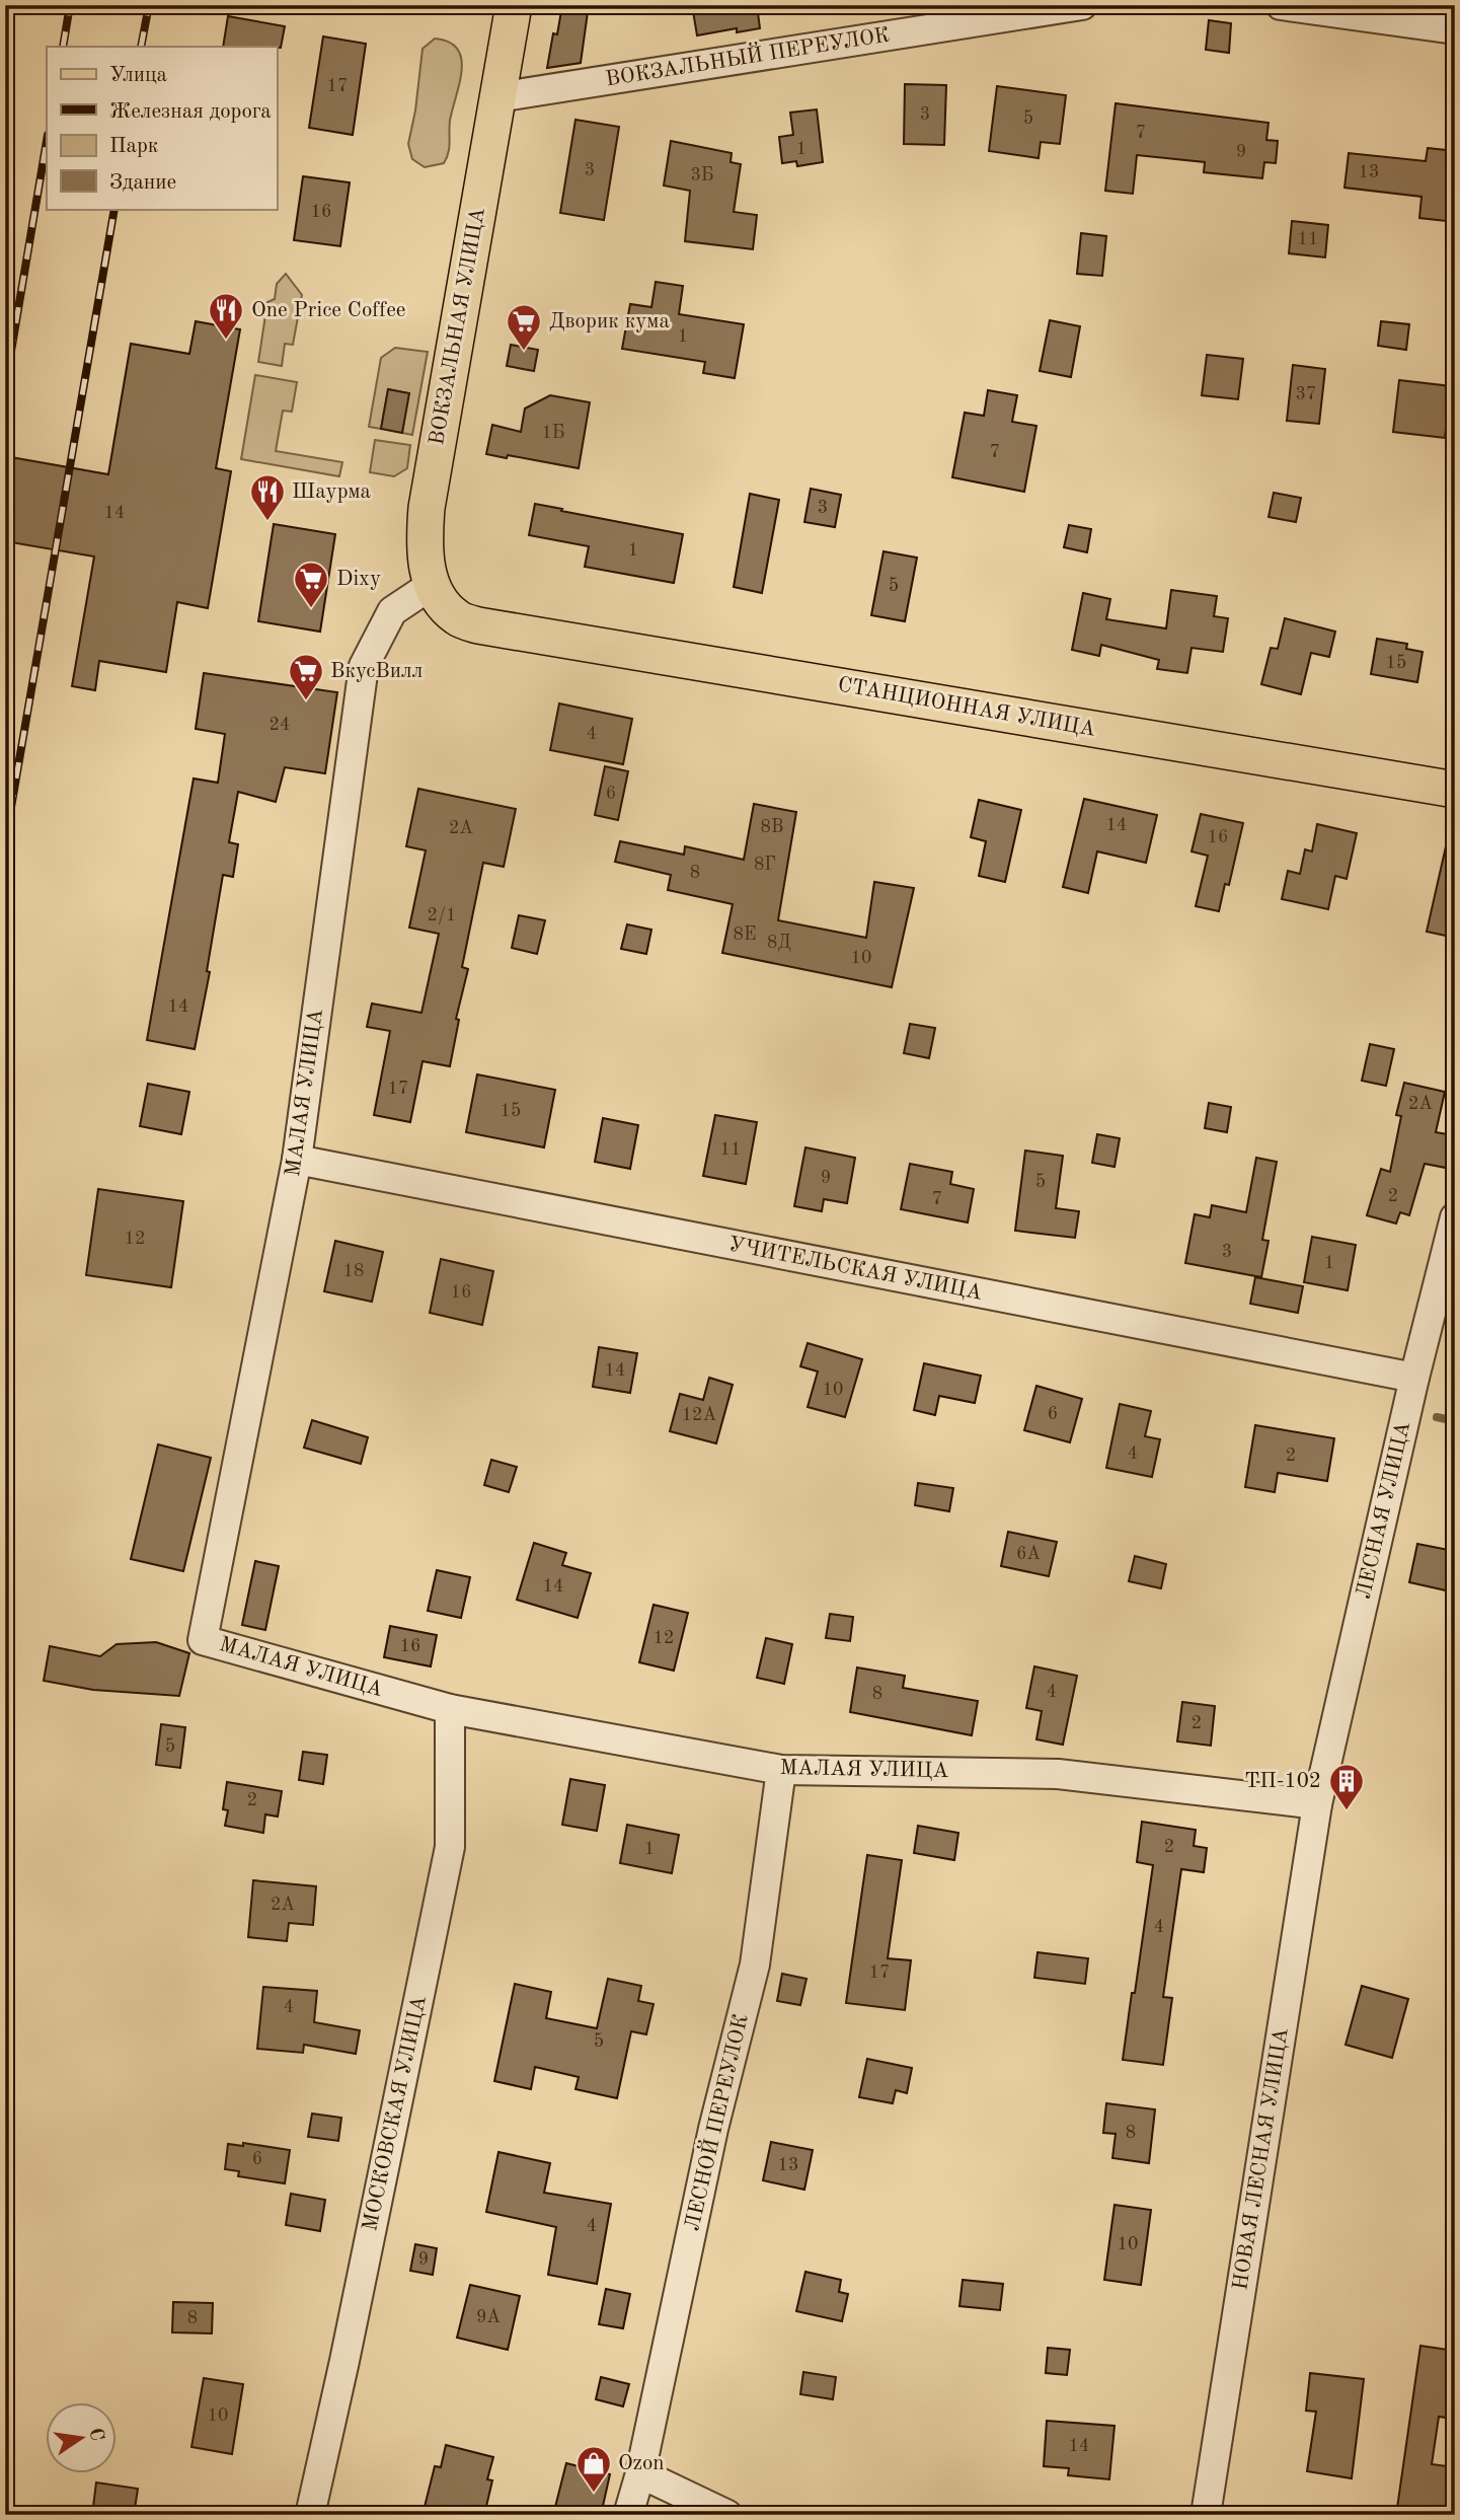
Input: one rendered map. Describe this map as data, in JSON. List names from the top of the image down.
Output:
{
  "streets": {
    "main road": ["ВОКЗАЛЬНАЯ УЛИЦА", "СТАНЦИОННАЯ УЛИЦА"],
    "street": [
      "ВОКЗАЛЬНЫЙ ПЕРЕУЛОК",
      "МАЛАЯ УЛИЦА",
      "УЧИТЕЛЬСКАЯ УЛИЦА",
      "ЛЕСНАЯ УЛИЦА",
      "МОСКОВСКАЯ УЛИЦА",
      "ЛЕСНОЙ ПЕРЕУЛОК",
      "НОВАЯ ЛЕСНАЯ УЛИЦА"
    ]
  },
  "crossings": [
    ["ВОКЗАЛЬНЫЙ ПЕРЕУЛОК", "ВОКЗАЛЬНАЯ УЛИЦА"],
    ["ВОКЗАЛЬНАЯ УЛИЦА", "СТАНЦИОННАЯ УЛИЦА"],
    ["ВОКЗАЛЬНАЯ УЛИЦА", "МАЛАЯ УЛИЦА"],
    ["МАЛАЯ УЛИЦА", "УЧИТЕЛЬСКАЯ УЛИЦА"],
    ["МАЛАЯ УЛИЦА", "ЛЕСНАЯ УЛИЦА"],
    ["МАЛАЯ УЛИЦА", "МОСКОВСКАЯ УЛИЦА"],
    ["МАЛАЯ УЛИЦА", "ЛЕСНОЙ ПЕРЕУЛОК"],
    ["МАЛАЯ УЛИЦА", "НОВАЯ ЛЕСНАЯ УЛИЦА"],
    ["УЧИТЕЛЬСКАЯ УЛИЦА", "ЛЕСНАЯ УЛИЦА"],
    ["ЛЕСНАЯ УЛИЦА", "НОВАЯ ЛЕСНАЯ УЛИЦА"]
  ],
  "places": {
    "restaurant": ["One Price Coffee", "Шаурма"],
    "supermarket": ["Дворик кума", "Dixy", "ВкусВилл"],
    "building": ["ТП-102"],
    "shop": ["Ozon"]
  },
  "house_numbers": [
    "17",
    "3",
    "5",
    "7",
    "1",
    "9",
    "3",
    "13",
    "3Б",
    "16",
    "11",
    "1",
    "37",
    "1Б",
    "7",
    "3",
    "14",
    "1",
    "5",
    "15",
    "24",
    "4",
    "6",
    "14",
    "8В",
    "2А",
    "16",
    "8Г",
    "8",
    "2/1",
    "8Е",
    "8Д",
    "10",
    "14",
    "17",
    "2А",
    "15",
    "11",
    "9",
    "5",
    "2",
    "7",
    "12",
    "3",
    "1",
    "18",
    "16",
    "14",
    "10",
    "6",
    "12А",
    "4",
    "2",
    "6А",
    "14",
    "12",
    "16",
    "4",
    "8",
    "2",
    "5",
    "2",
    "2",
    "1",
    "2А",
    "4",
    "17",
    "4",
    "5",
    "8",
    "6",
    "13",
    "4",
    "10",
    "9",
    "9А",
    "8",
    "10",
    "14"
  ],
  "legend": [
    "Улица",
    "Железная дорога",
    "Парк",
    "Здание"
  ],
  "north": "right"
}
